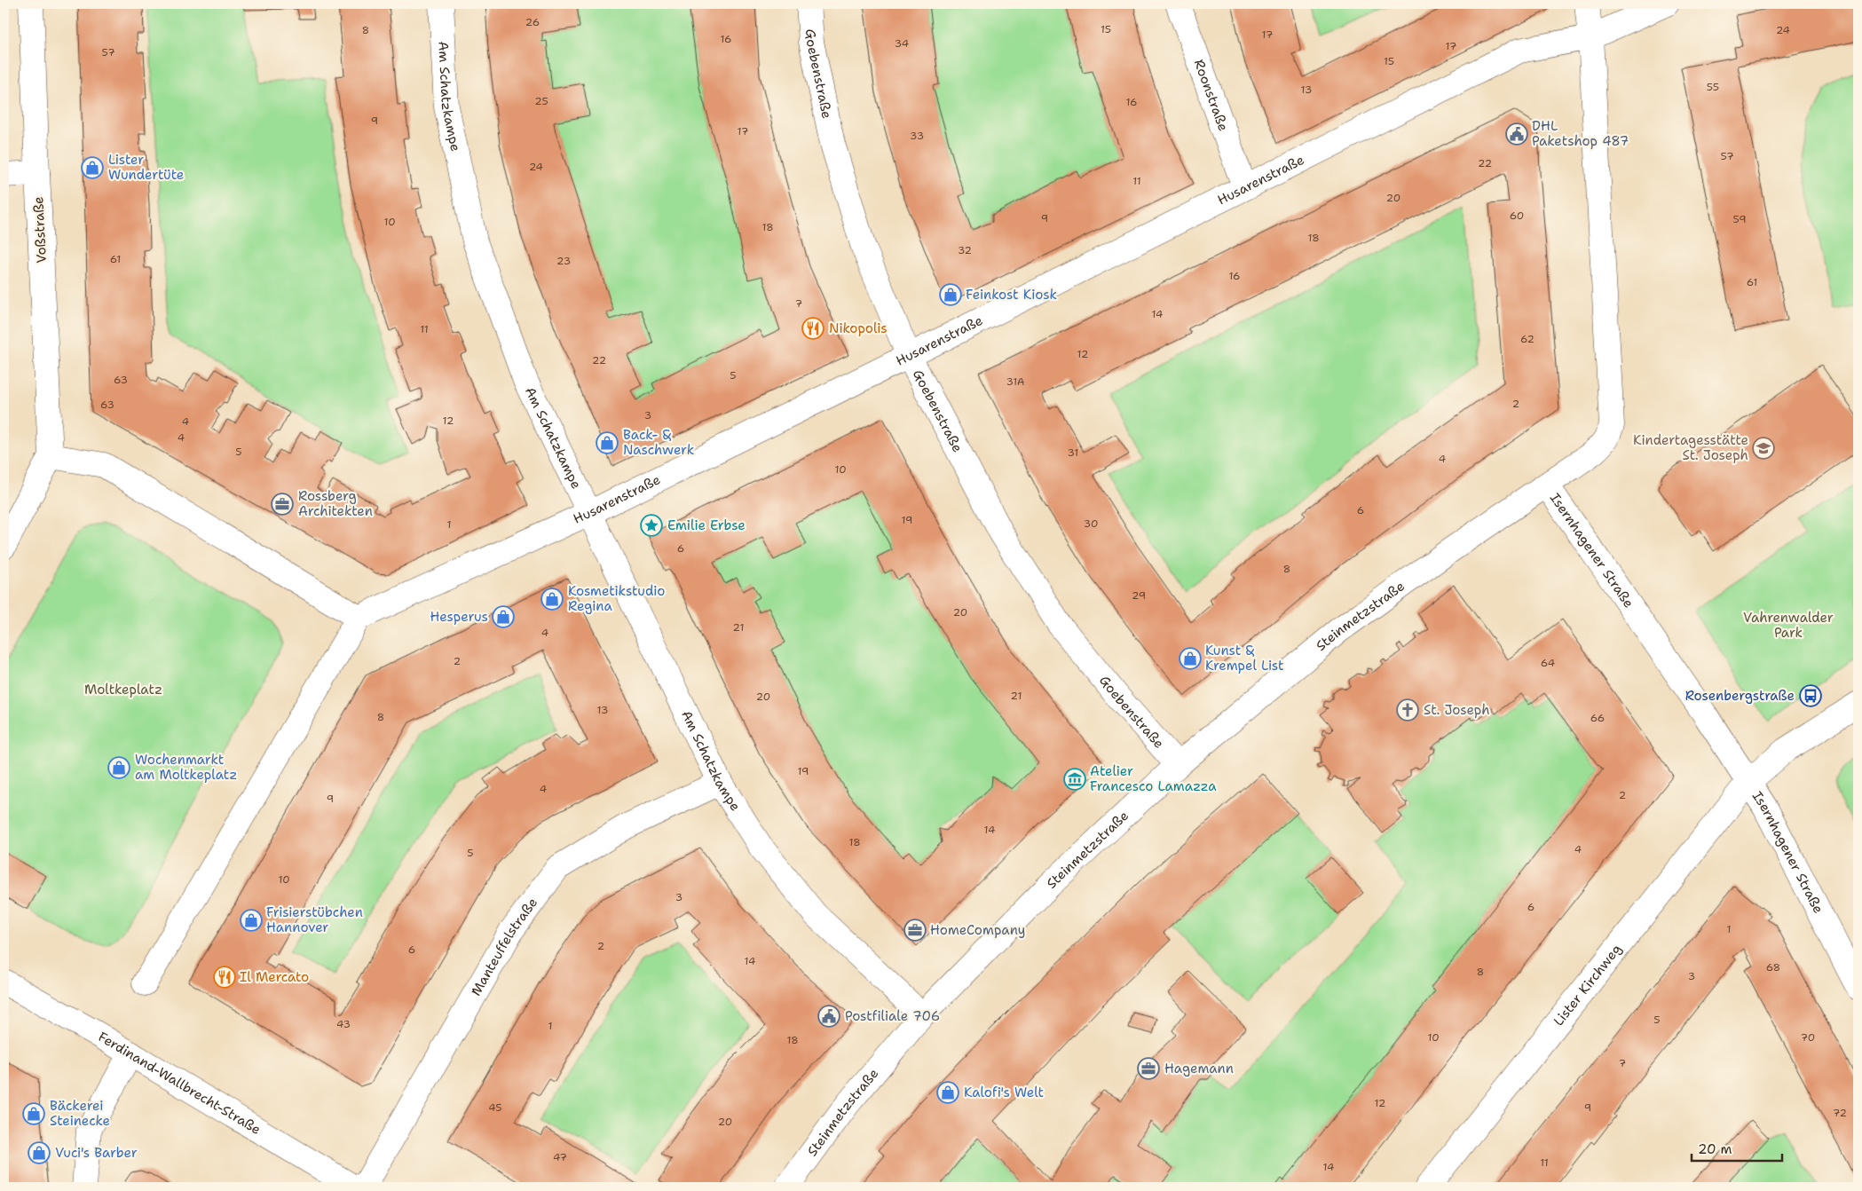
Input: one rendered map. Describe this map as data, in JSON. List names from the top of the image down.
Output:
{
  "streets": {
    "street": [
      "Goebenstraße",
      "Roonstraße",
      "Am Schatzkampe",
      "Husarenstraße",
      "Voßstraße",
      "Isernhagener Straße",
      "Steinmetzstraße",
      "Manteuffelstraße",
      "Lister Kirchweg",
      "Ferdinand-Wallbrecht-Straße"
    ]
  },
  "crossings": [
    ["Goebenstraße", "Husarenstraße"],
    ["Goebenstraße", "Steinmetzstraße"],
    ["Roonstraße", "Husarenstraße"],
    ["Am Schatzkampe", "Husarenstraße"],
    ["Am Schatzkampe", "Steinmetzstraße"],
    ["Am Schatzkampe", "Manteuffelstraße"],
    ["Husarenstraße", "Isernhagener Straße"],
    ["Isernhagener Straße", "Steinmetzstraße"],
    ["Isernhagener Straße", "Lister Kirchweg"]
  ],
  "parks": ["Vahrenwalder Park", "Moltkeplatz"],
  "places": {
    "public building": ["DHL Paketshop 487", "Postfiliale 706"],
    "shop": [
      "Lister Wundertüte",
      "Feinkost Kiosk",
      "Back- & Naschwerk",
      "Kosmetikstudio Regina",
      "Hesperus",
      "Kunst & Krempel List",
      "Wochenmarkt am Moltkeplatz",
      "Frisierstübchen Hannover",
      "Kalofi's Welt",
      "Bäckerei Steinecke",
      "Vuci's Barber"
    ],
    "restaurant": ["Nikopolis", "Il Mercato"],
    "school or university": ["Kindertagesstätte St. Joseph"],
    "office": ["Rossberg Architekten", "HomeCompany", "Hagemann"],
    "place": ["Emilie Erbse"],
    "bus stop": ["Rosenbergstraße"],
    "church": ["St. Joseph"],
    "museum": ["Atelier Francesco Lamazza"]
  },
  "house_numbers": [
    "26",
    "15",
    "8",
    "24",
    "17",
    "16",
    "34",
    "17",
    "57",
    "15",
    "55",
    "13",
    "25",
    "16",
    "9",
    "17",
    "33",
    "57",
    "22",
    "24",
    "11",
    "20",
    "60",
    "9",
    "59",
    "10",
    "18",
    "18",
    "32",
    "61",
    "23",
    "16",
    "61",
    "7",
    "14",
    "11",
    "62",
    "12",
    "22",
    "5",
    "63",
    "31A",
    "2",
    "63",
    "3",
    "12",
    "4",
    "4",
    "5",
    "31",
    "4",
    "10",
    "6",
    "19",
    "30",
    "1",
    "6",
    "8",
    "29",
    "20",
    "21",
    "4",
    "2",
    "64",
    "21",
    "20",
    "13",
    "8",
    "66",
    "19",
    "4",
    "2",
    "9",
    "14",
    "18",
    "4",
    "5",
    "10",
    "3",
    "6",
    "1",
    "2",
    "6",
    "14",
    "68",
    "8",
    "3",
    "5",
    "43",
    "1",
    "10",
    "70",
    "18",
    "7",
    "12",
    "45",
    "9",
    "72",
    "20",
    "47",
    "11",
    "14"
  ],
  "scale_bar": "20 m"
}
